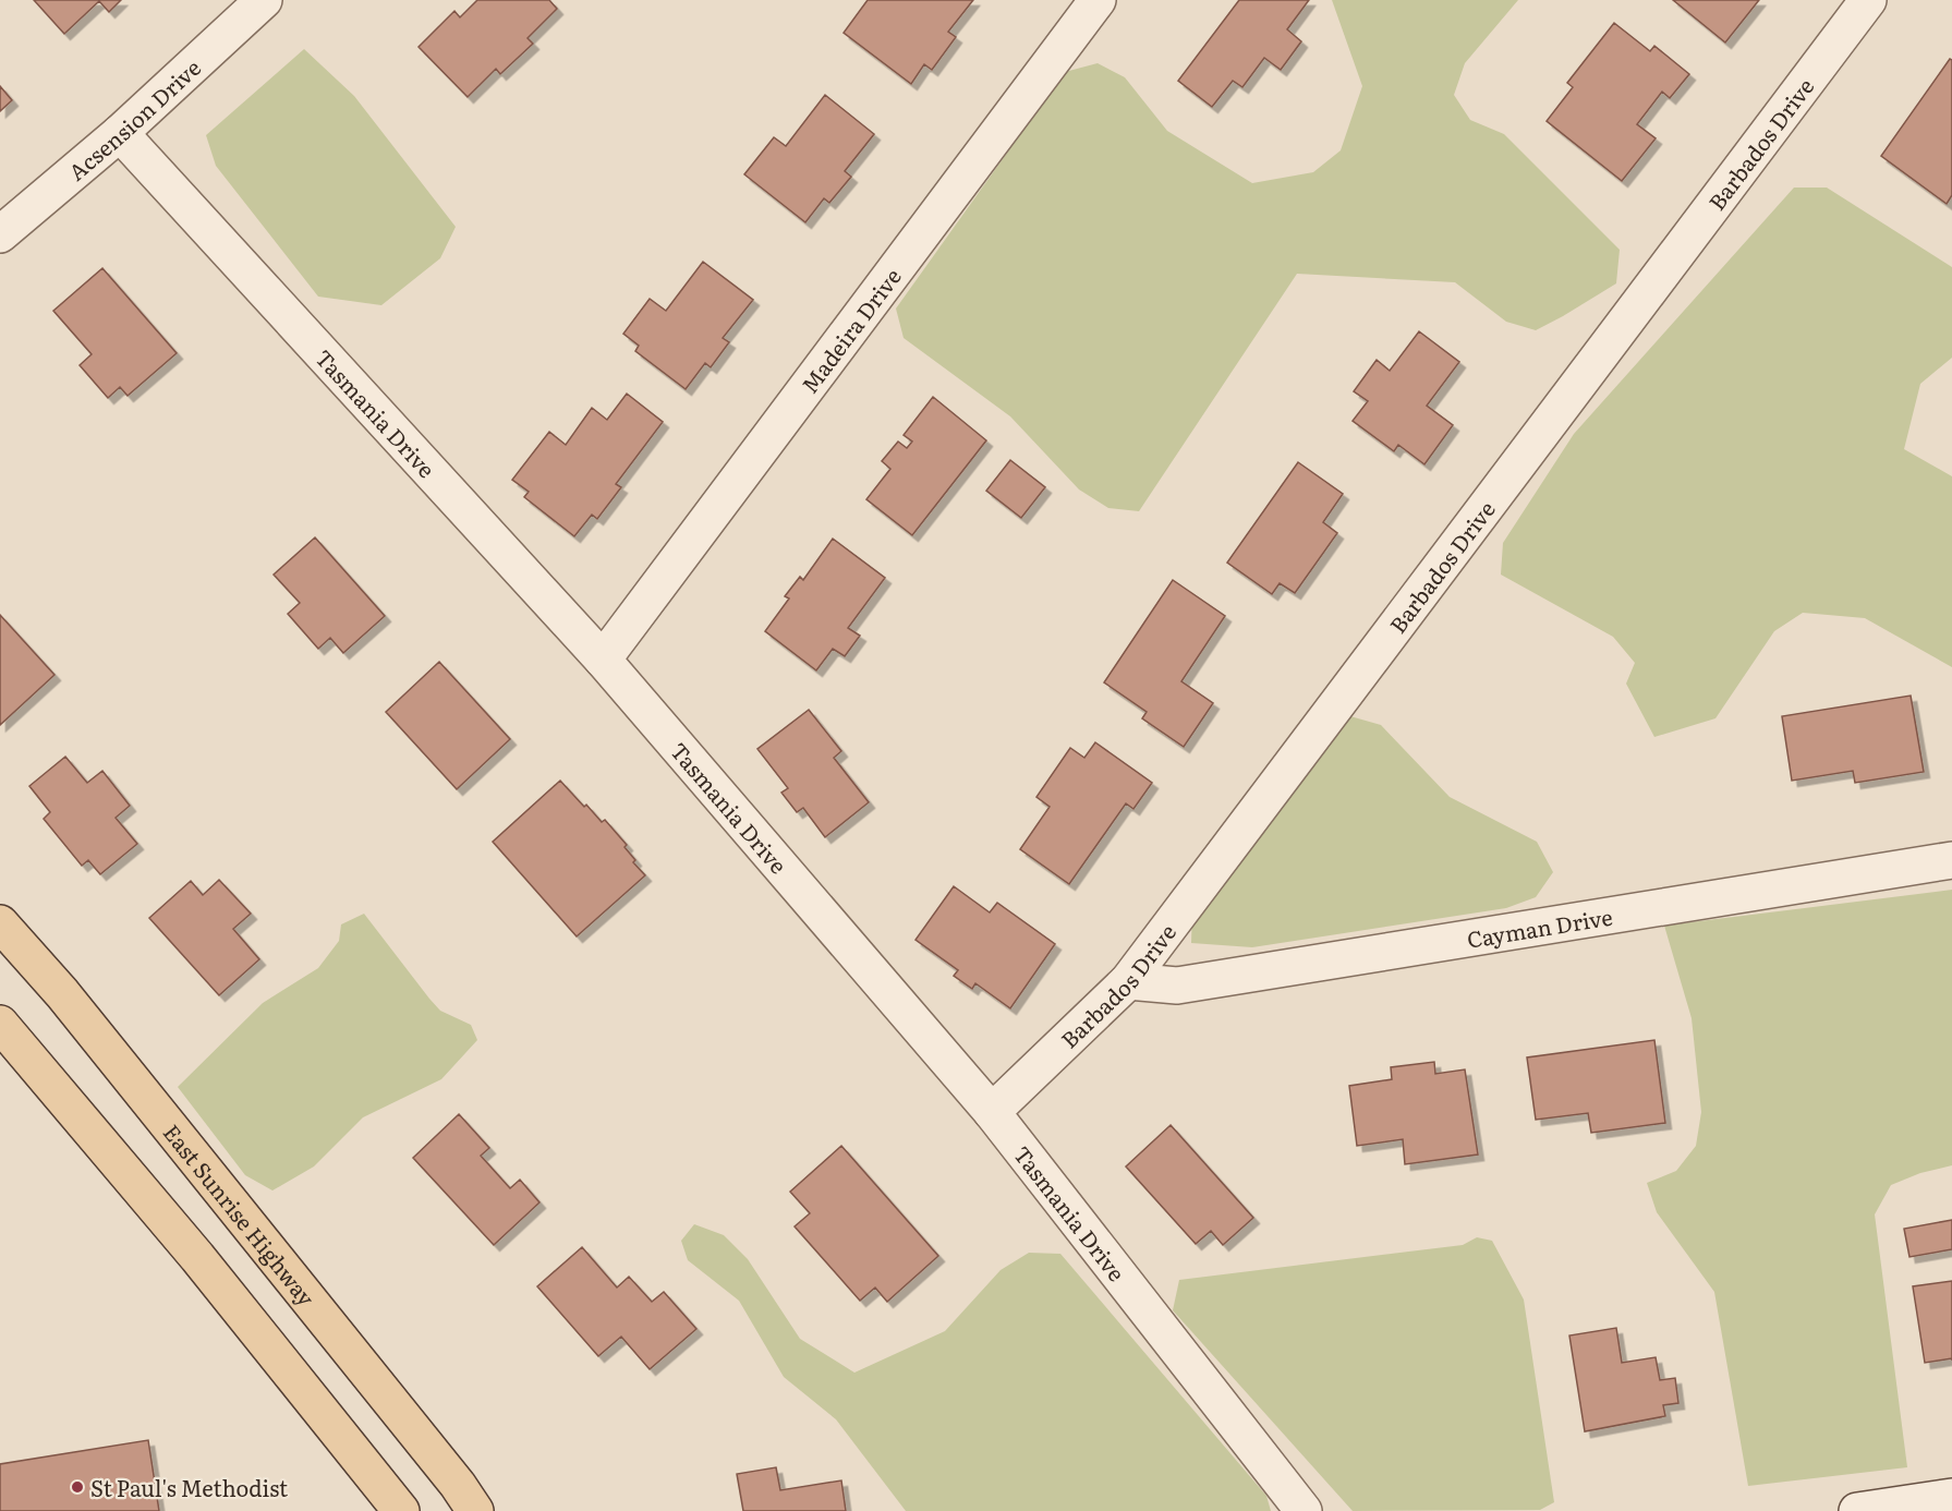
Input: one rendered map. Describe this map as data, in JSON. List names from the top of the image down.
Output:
{
  "streets": {
    "main road": ["East Sunrise Highway"],
    "street": [
      "Acsension Drive",
      "Barbados Drive",
      "Madeira Drive",
      "Tasmania Drive",
      "Cayman Drive"
    ]
  },
  "crossings": [
    ["Acsension Drive", "Tasmania Drive"],
    ["Barbados Drive", "Tasmania Drive"],
    ["Barbados Drive", "Cayman Drive"],
    ["Madeira Drive", "Tasmania Drive"]
  ],
  "places": ["St Paul's Methodist"]
}
